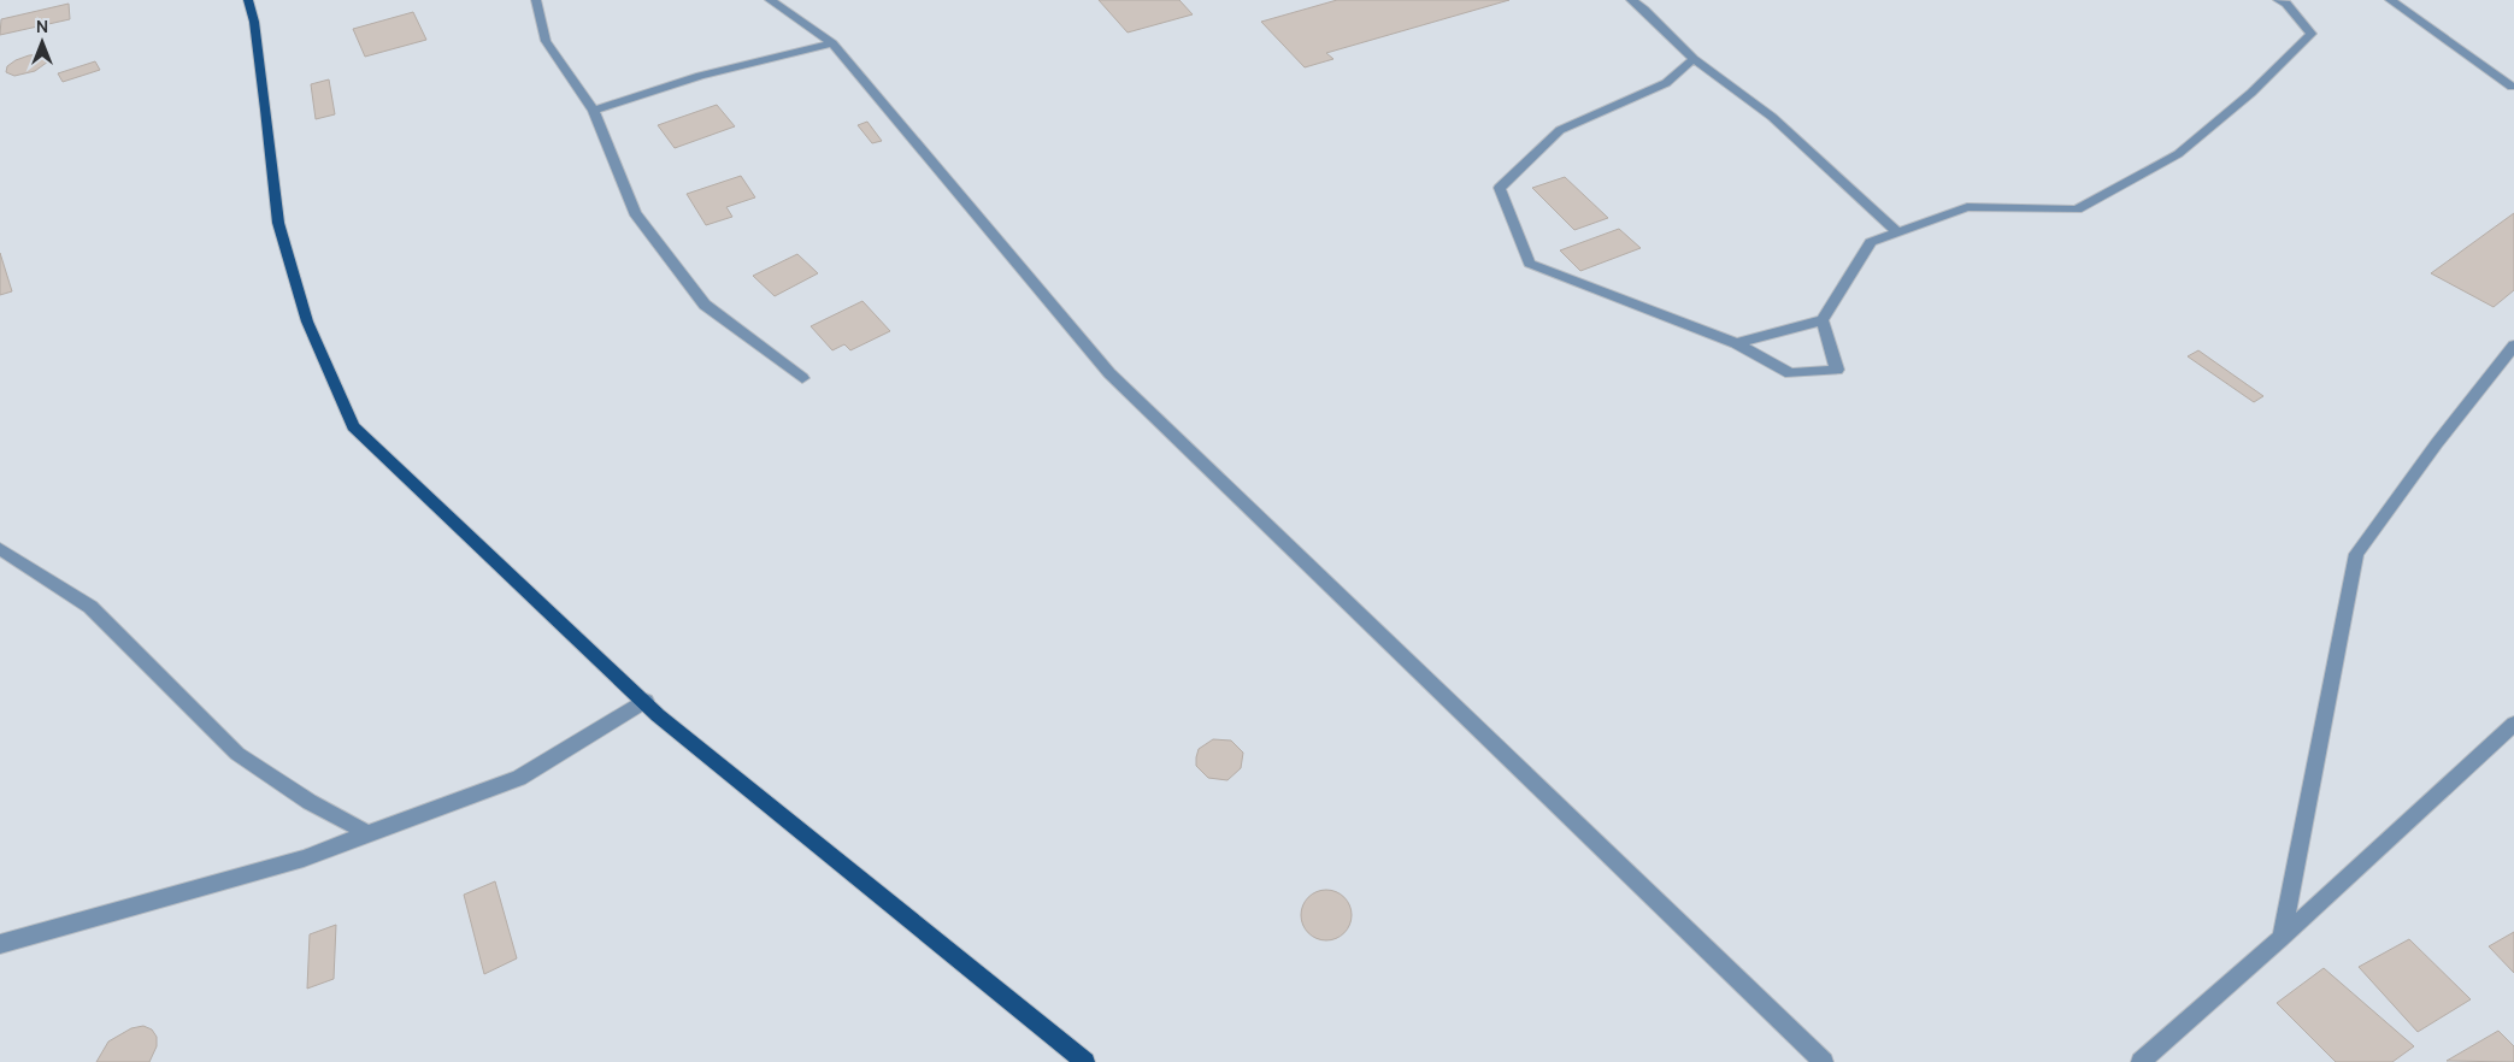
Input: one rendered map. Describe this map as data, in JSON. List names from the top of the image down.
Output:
{
  "north": "top"
}
